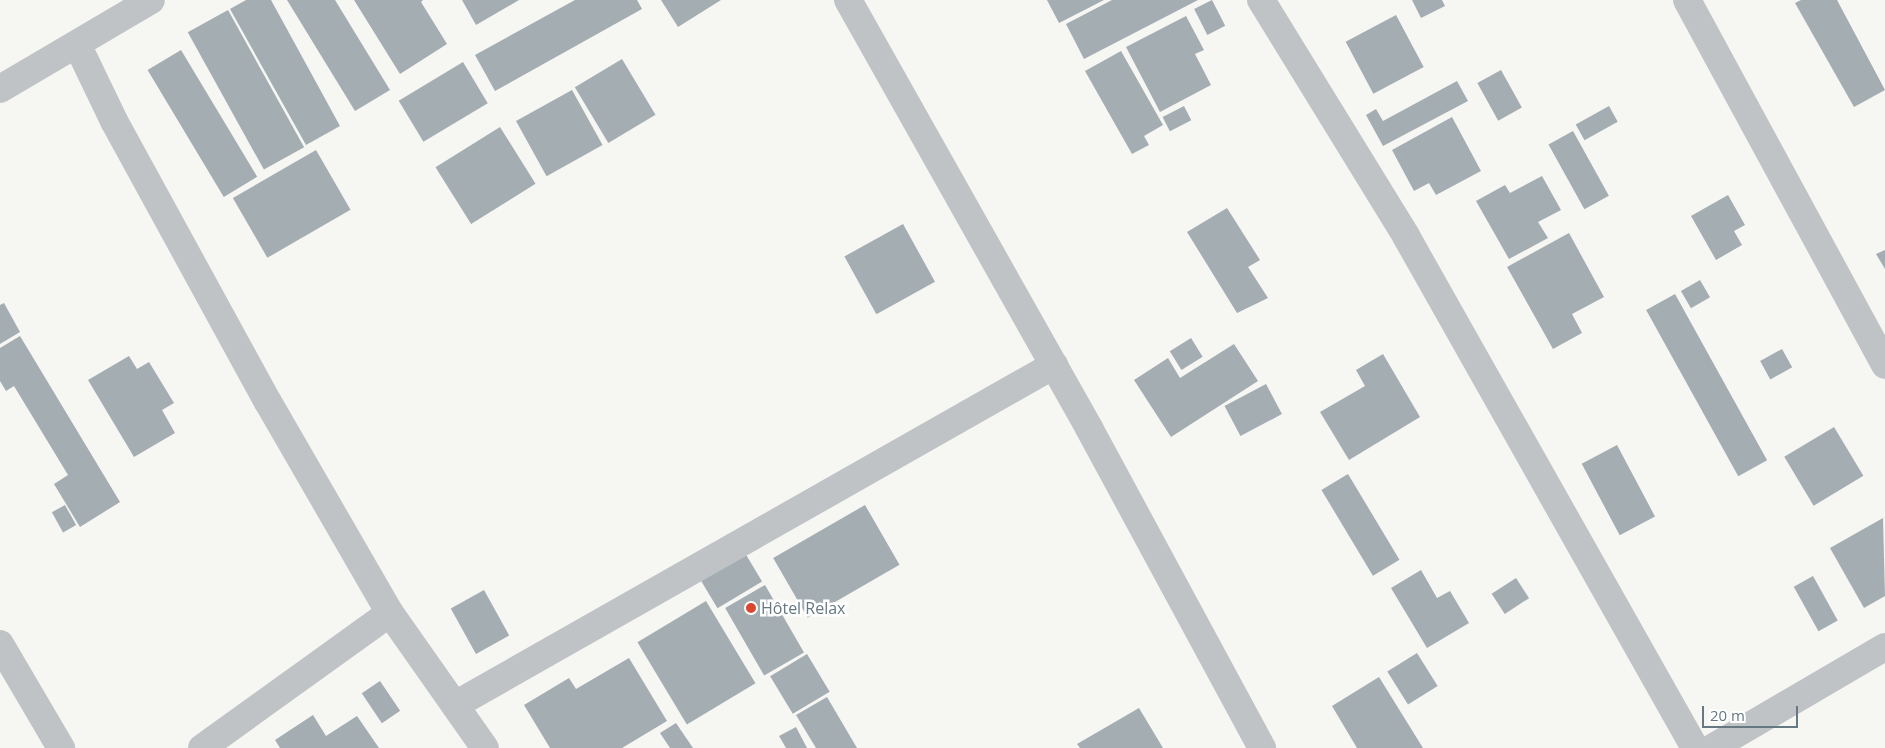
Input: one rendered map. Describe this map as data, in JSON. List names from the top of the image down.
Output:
{
  "places": ["Hôtel Relax"],
  "scale_bar": "20 m"
}
